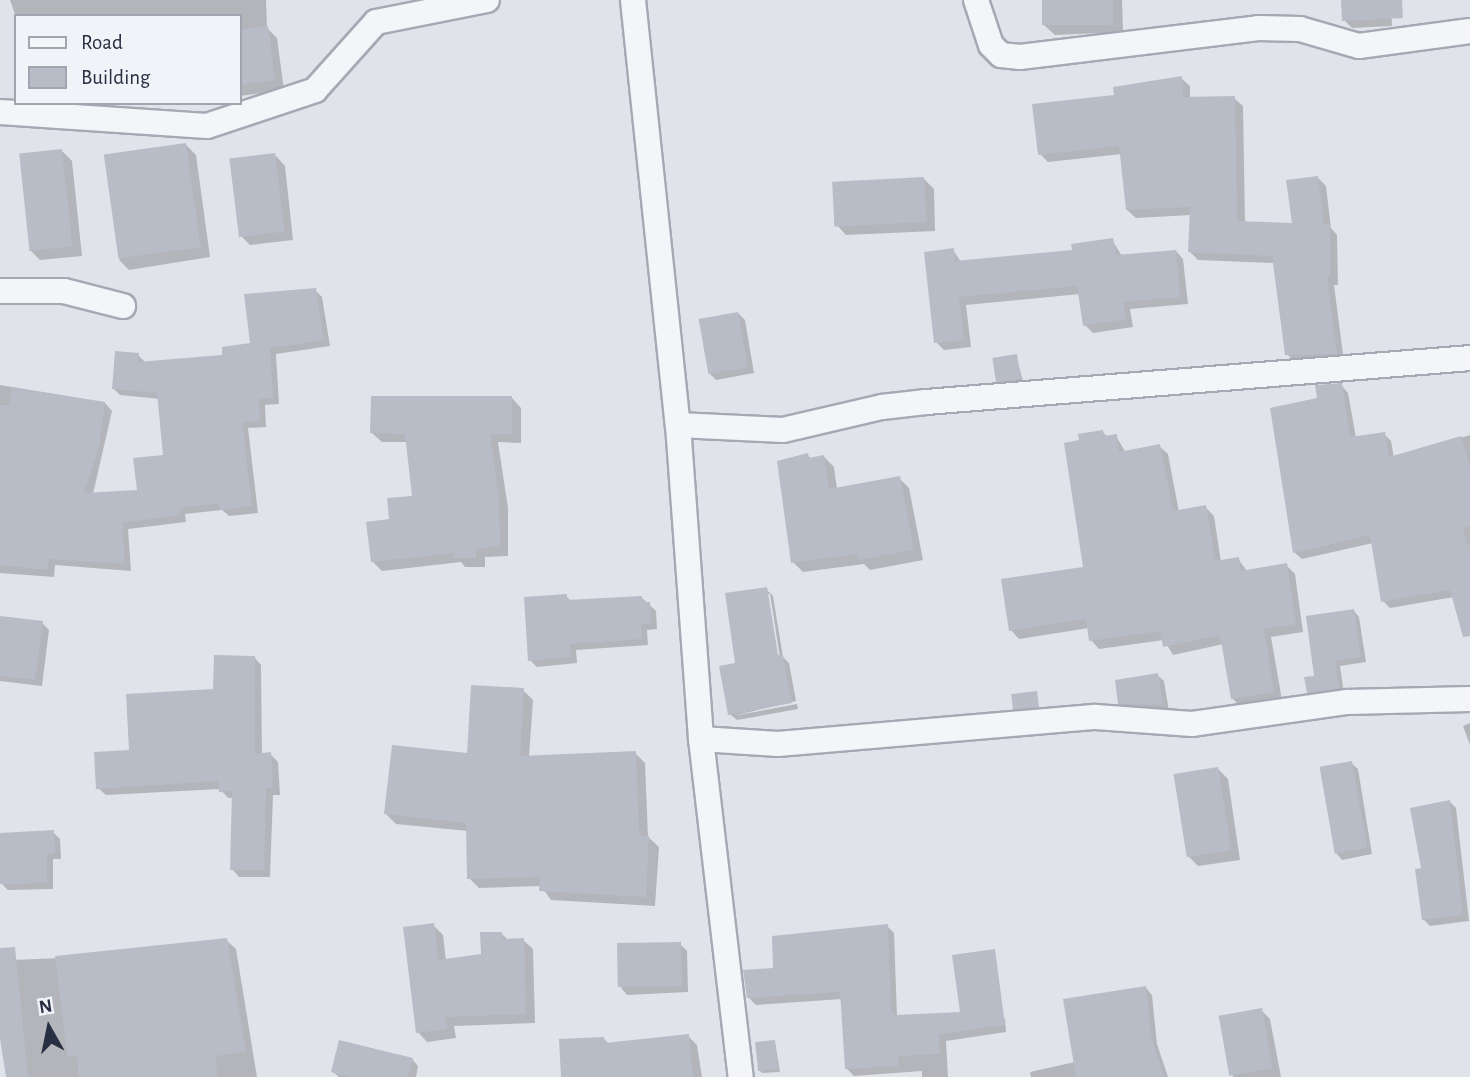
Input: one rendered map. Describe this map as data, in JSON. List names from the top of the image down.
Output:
{
  "legend": ["Road", "Building"],
  "north": "top"
}
